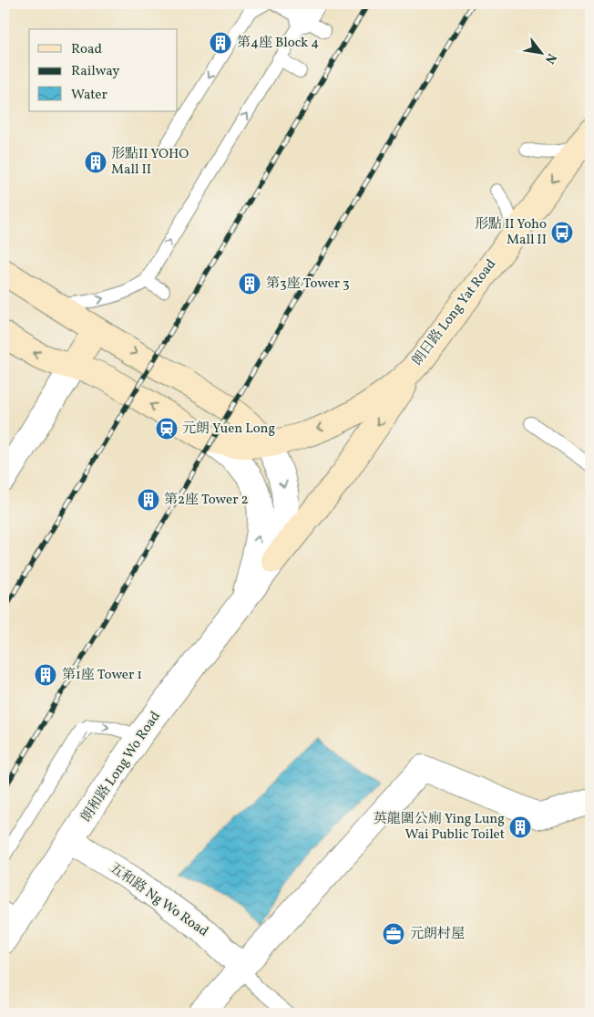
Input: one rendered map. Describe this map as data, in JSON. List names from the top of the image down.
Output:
{
  "streets": {
    "main road": ["朗日路 Long Yat Road"],
    "street": ["朗和路 Long Wo Road", "五和路 Ng Wo Road"]
  },
  "crossings": [
    ["朗日路 Long Yat Road", "朗和路 Long Wo Road"],
    ["朗和路 Long Wo Road", "五和路 Ng Wo Road"]
  ],
  "one_way": ["朗日路 Long Yat Road"],
  "places": {
    "building": [
      "第4座 Block 4",
      "形點II YOHO Mall II",
      "第3座 Tower 3",
      "第2座 Tower 2",
      "第1座 Tower 1",
      "英龍圍公廁 Ying Lung Wai Public Toilet"
    ],
    "bus stop": ["形點 II Yoho Mall II"],
    "station": ["元朗 Yuen Long"],
    "office": ["元朗村屋"]
  },
  "legend": ["Road", "Railway", "Water"],
  "north": "bottom right"
}
